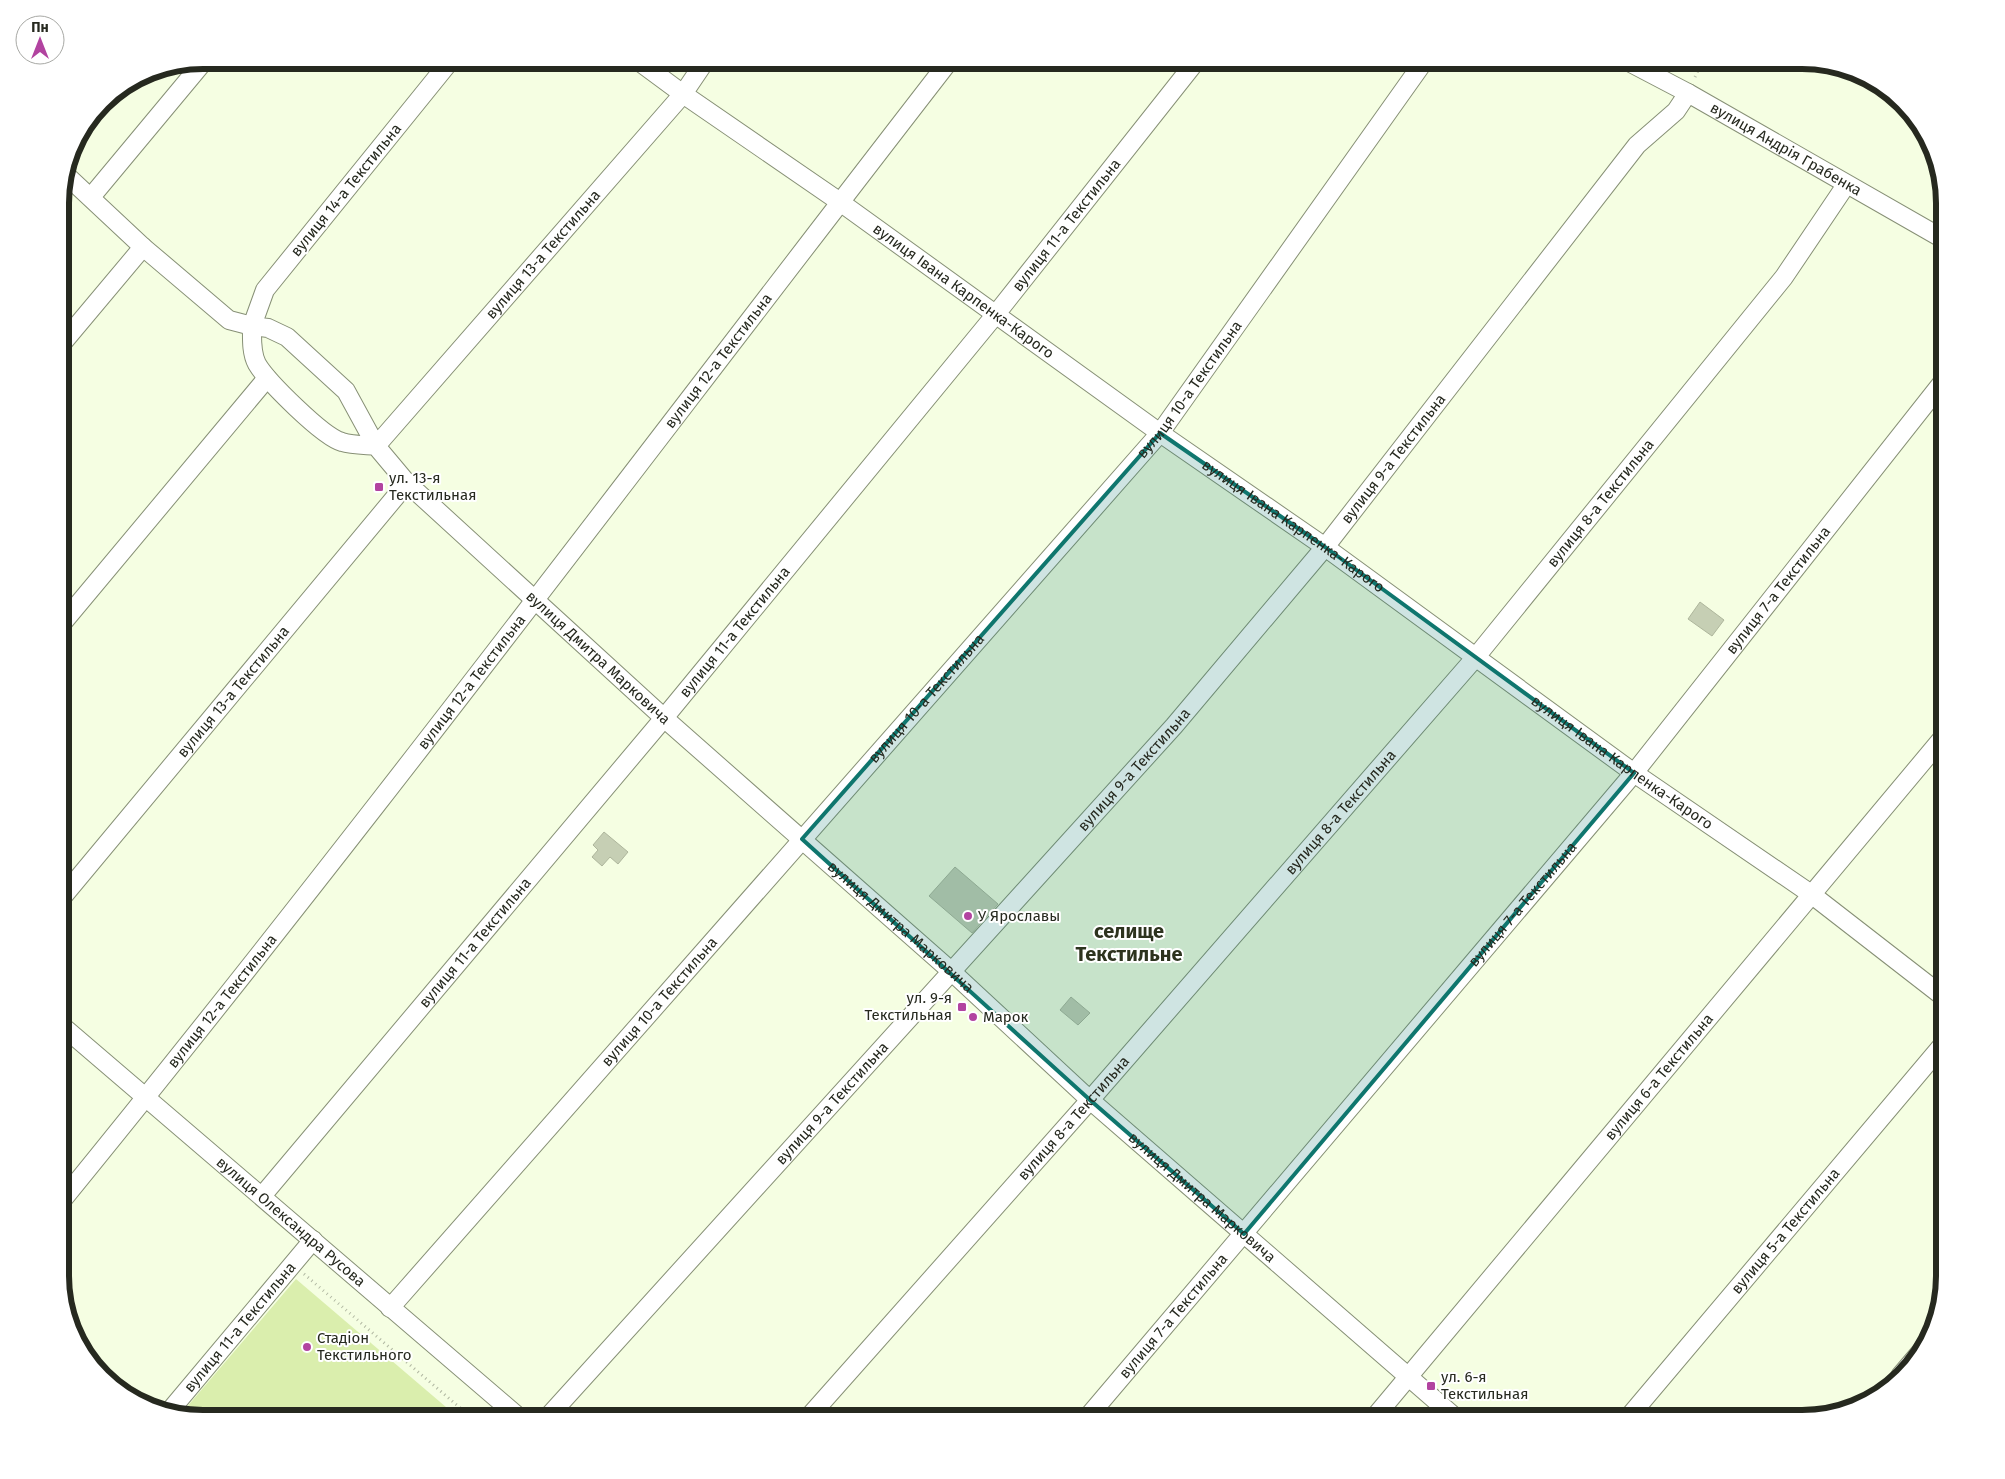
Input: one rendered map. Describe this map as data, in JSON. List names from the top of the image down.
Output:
{
  "streets": {
    "street": [
      "вулиця Андрія Грабенка",
      "вулиця 14-а Текстильна",
      "вулиця 11-а Текстильна",
      "вулиця 13-а Текстильна",
      "вулиця Івана Карпенка-Карого",
      "вулиця 12-а Текстильна",
      "вулиця 10-а Текстильна",
      "вулиця 9-а Текстильна",
      "вулиця 8-а Текстильна",
      "вулиця 7-а Текстильна",
      "вулиця Дмитра Марковича",
      "вулиця 6-а Текстильна",
      "вулиця Олександра Русова",
      "вулиця 5-а Текстильна"
    ]
  },
  "crossings": [
    ["вулиця Андрія Грабенка", "вулиця 9-а Текстильна"],
    ["вулиця Андрія Грабенка", "вулиця 8-а Текстильна"],
    ["вулиця 14-а Текстильна", "вулиця Дмитра Марковича"],
    ["вулиця 11-а Текстильна", "вулиця Івана Карпенка-Карого"],
    ["вулиця 11-а Текстильна", "вулиця Дмитра Марковича"],
    ["вулиця 11-а Текстильна", "вулиця Олександра Русова"],
    ["вулиця 13-а Текстильна", "вулиця Івана Карпенка-Карого"],
    ["вулиця 13-а Текстильна", "вулиця Дмитра Марковича"],
    ["вулиця Івана Карпенка-Карого", "вулиця 12-а Текстильна"],
    ["вулиця Івана Карпенка-Карого", "вулиця 10-а Текстильна"],
    ["вулиця Івана Карпенка-Карого", "вулиця 9-а Текстильна"],
    ["вулиця Івана Карпенка-Карого", "вулиця 8-а Текстильна"],
    ["вулиця Івана Карпенка-Карого", "вулиця 7-а Текстильна"],
    ["вулиця Івана Карпенка-Карого", "вулиця 6-а Текстильна"],
    ["вулиця 12-а Текстильна", "вулиця Дмитра Марковича"],
    ["вулиця 12-а Текстильна", "вулиця Олександра Русова"],
    ["вулиця 10-а Текстильна", "вулиця Дмитра Марковича"],
    ["вулиця 10-а Текстильна", "вулиця Олександра Русова"],
    ["вулиця 9-а Текстильна", "вулиця Дмитра Марковича"],
    ["вулиця 8-а Текстильна", "вулиця Дмитра Марковича"],
    ["вулиця 7-а Текстильна", "вулиця Дмитра Марковича"],
    ["вулиця Дмитра Марковича", "вулиця 6-а Текстильна"]
  ],
  "districts": ["селище Текстильне"],
  "places": {
    "transit": ["ул. 13-я Текстильная", "ул. 9-я Текстильная", "ул. 6-я Текстильная"],
    "other": ["У Ярославы", "Марок", "Стадіон Текстильного"]
  },
  "north": "top"
}
